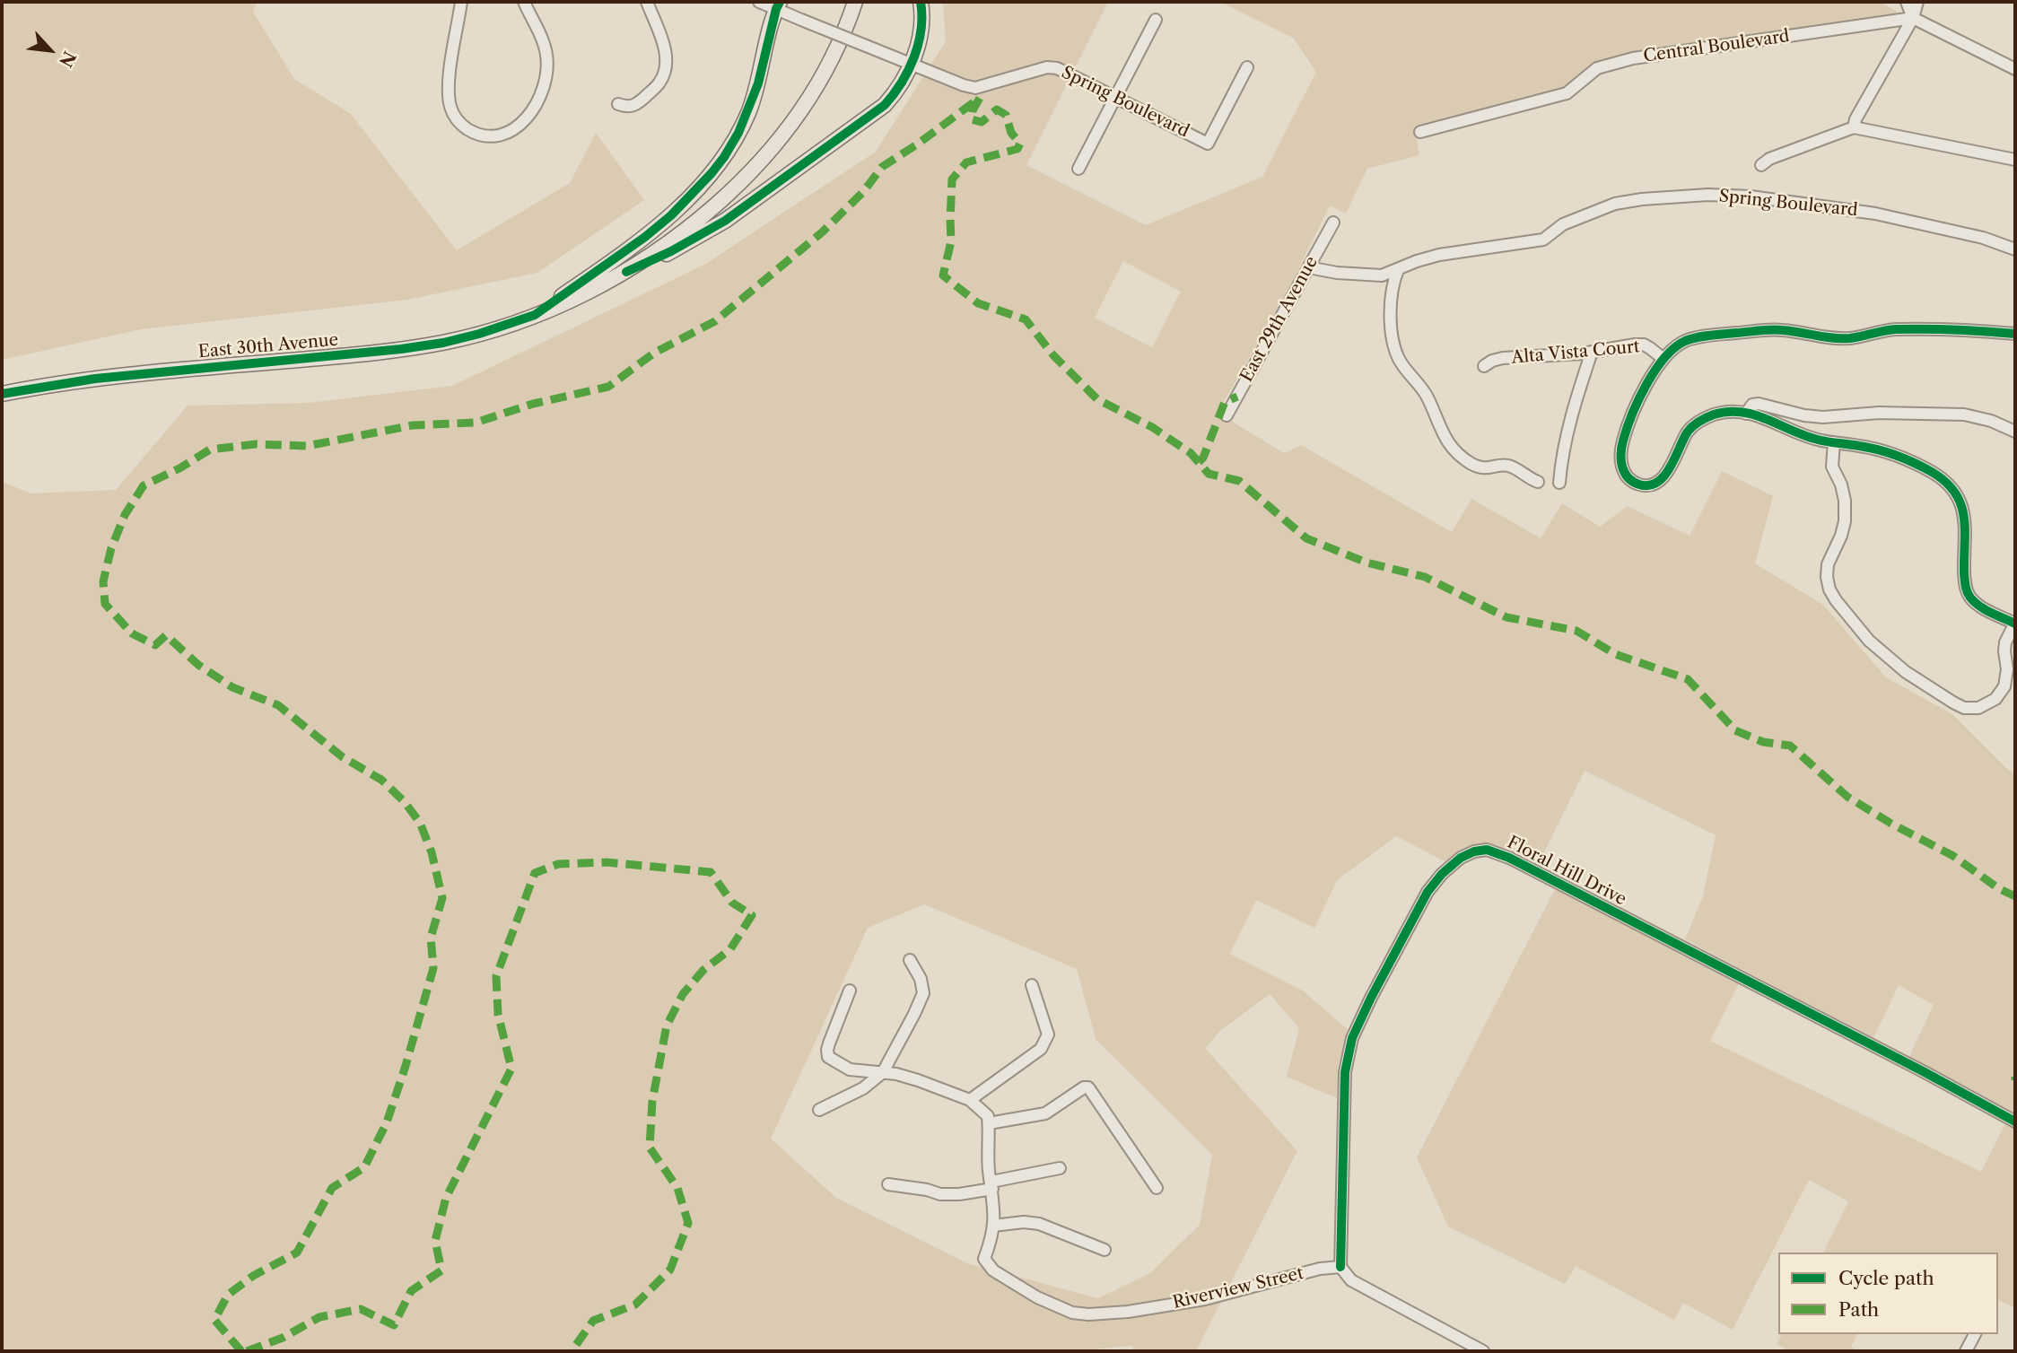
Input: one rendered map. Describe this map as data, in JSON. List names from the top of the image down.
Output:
{
  "streets": {
    "main road": ["East 30th Avenue"],
    "street": [
      "Central Boulevard",
      "Spring Boulevard",
      "East 29th Avenue",
      "Alta Vista Court",
      "Floral Hill Drive",
      "Riverview Street"
    ]
  },
  "crossings": [
    ["Spring Boulevard", "East 29th Avenue"],
    ["Floral Hill Drive", "Riverview Street"]
  ],
  "legend": ["Cycle path", "Path"],
  "north": "bottom right"
}
